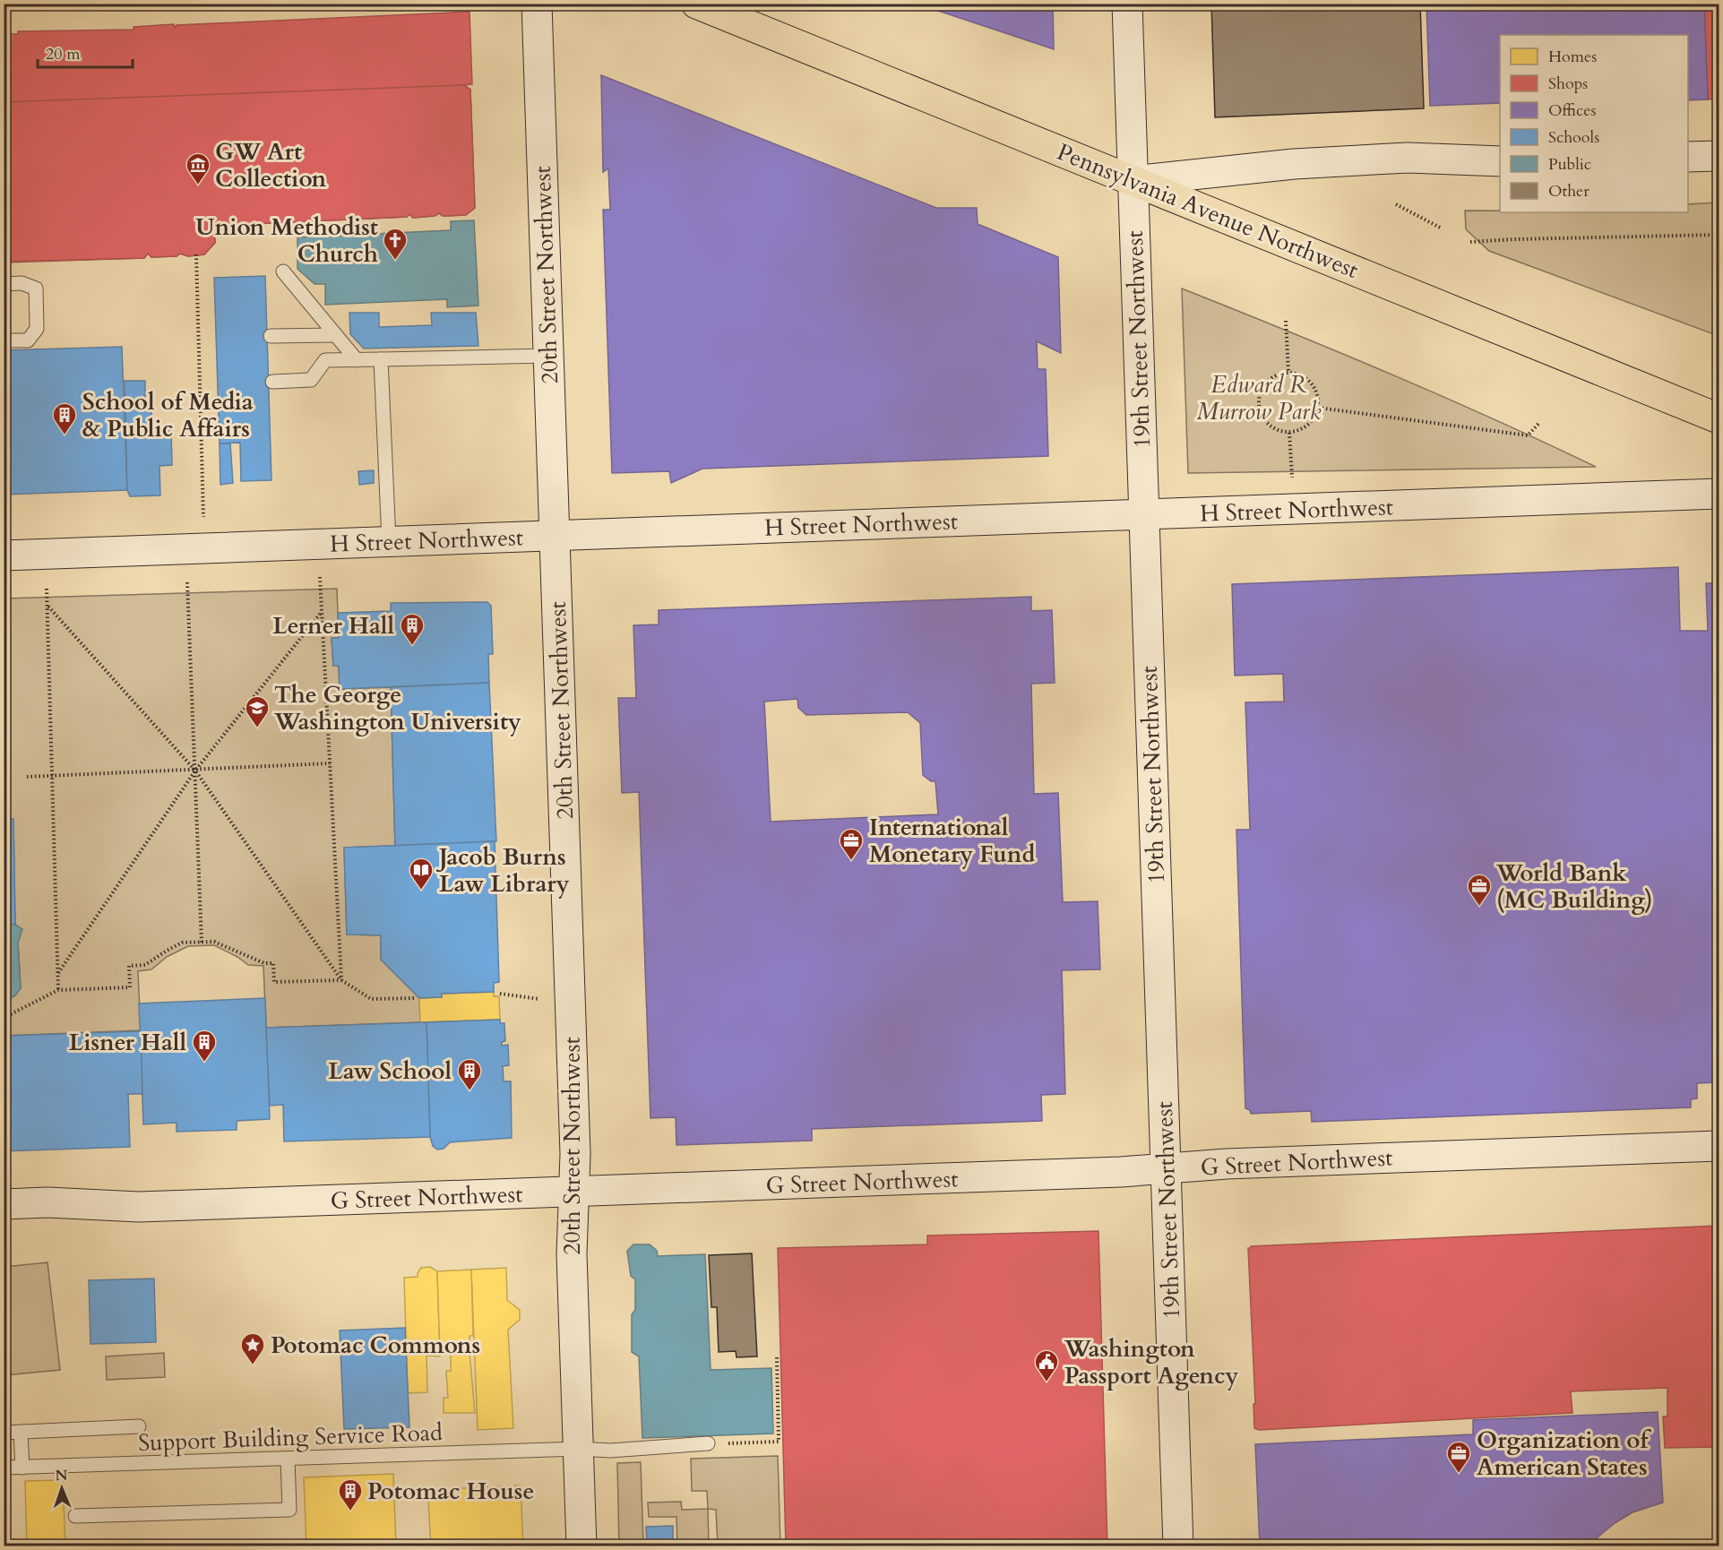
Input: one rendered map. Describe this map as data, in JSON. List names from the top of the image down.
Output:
{
  "streets": {
    "main road": ["Pennsylvania Avenue Northwest"],
    "street": [
      "20th Street Northwest",
      "19th Street Northwest",
      "H Street Northwest",
      "G Street Northwest"
    ],
    "lane": ["Support Building Service Road"]
  },
  "crossings": [
    ["Pennsylvania Avenue Northwest", "19th Street Northwest"],
    ["20th Street Northwest", "H Street Northwest"],
    ["20th Street Northwest", "G Street Northwest"],
    ["20th Street Northwest", "Support Building Service Road"],
    ["19th Street Northwest", "H Street Northwest"],
    ["19th Street Northwest", "G Street Northwest"]
  ],
  "parks": ["Edward R Murrow Park"],
  "places": {
    "museum": ["GW Art Collection"],
    "church": ["Union Methodist Church"],
    "building": [
      "School of Media & Public Affairs",
      "Lerner Hall",
      "Lisner Hall",
      "Law School",
      "Potomac House"
    ],
    "school or university": ["The George Washington University"],
    "office": ["International Monetary Fund", "World Bank (MC Building)", "Organization of American States"],
    "library": ["Jacob Burns Law Library"],
    "place": ["Potomac Commons"],
    "public building": ["Washington Passport Agency"]
  },
  "legend": [
    "Homes",
    "Shops",
    "Offices",
    "Schools",
    "Public",
    "Other"
  ],
  "scale_bar": "20 m",
  "north": "top"
}
